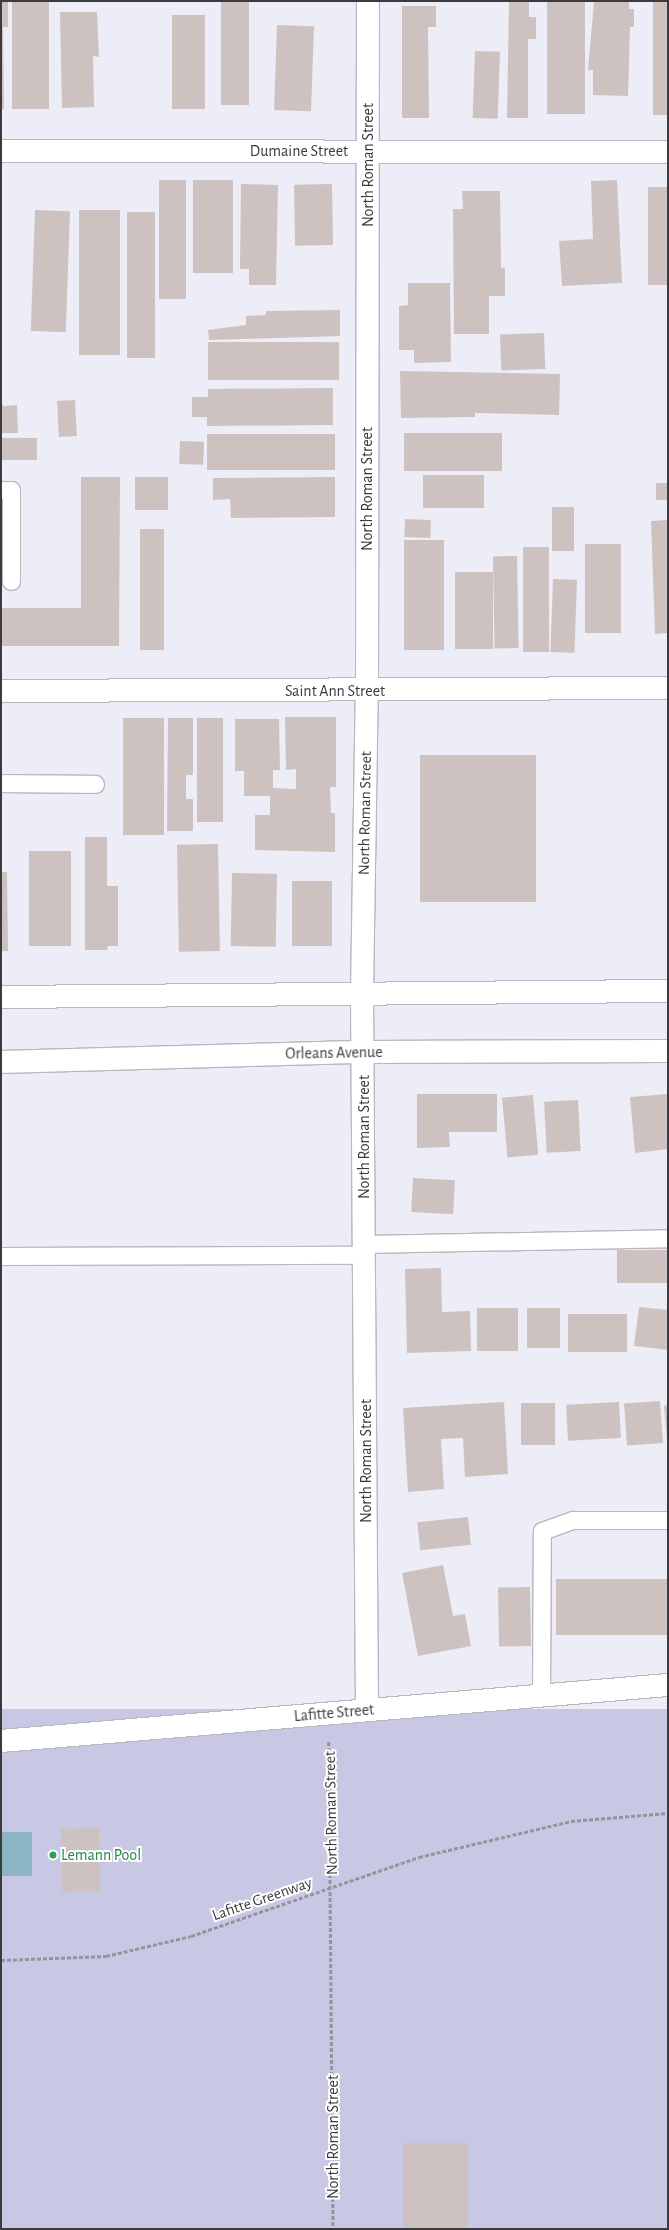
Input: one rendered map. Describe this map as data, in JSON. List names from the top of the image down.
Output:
{
  "streets": {
    "street": [
      "Dumaine Street",
      "North Roman Street",
      "Saint Ann Street",
      "Orleans Avenue",
      "Lafitte Street"
    ],
    "path": ["Lafitte Greenway"]
  },
  "crossings": [
    ["Dumaine Street", "North Roman Street"],
    ["North Roman Street", "Saint Ann Street"],
    ["North Roman Street", "Orleans Avenue"],
    ["North Roman Street", "Lafitte Street"],
    ["North Roman Street", "Lafitte Greenway"]
  ],
  "places": ["Lemann Pool"]
}
